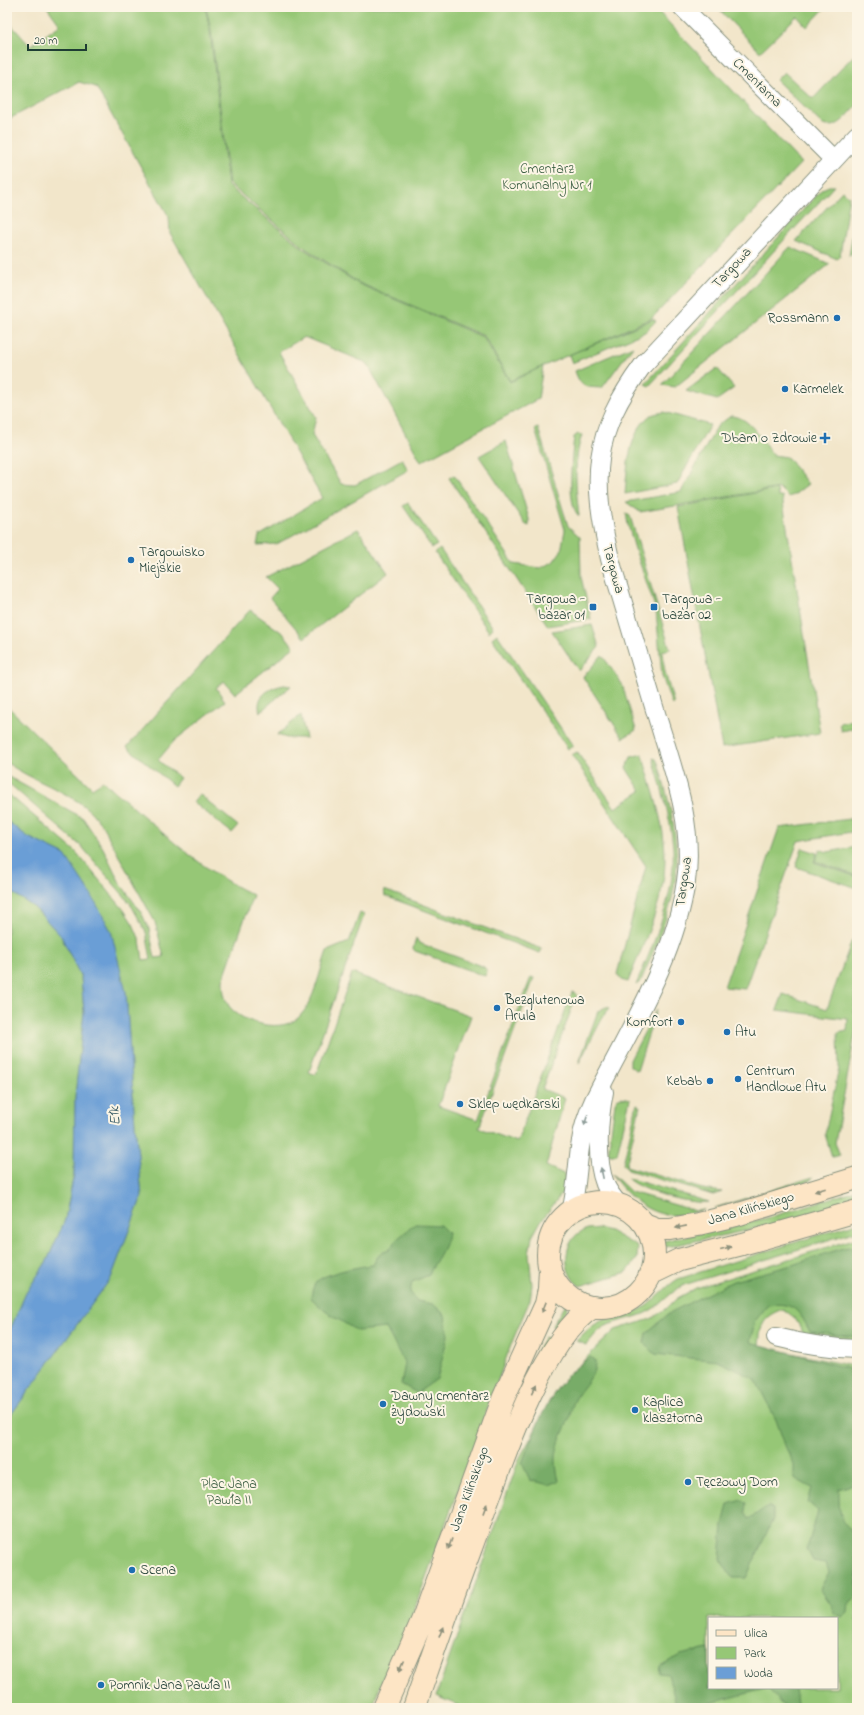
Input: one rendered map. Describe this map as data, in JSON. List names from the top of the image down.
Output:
{
  "streets": {
    "street": ["Cmentarna", "Targowa", "Jana Kilińskiego"]
  },
  "crossings": [
    ["Cmentarna", "Targowa"],
    ["Targowa", "Jana Kilińskiego"]
  ],
  "water": ["Ełk"],
  "parks": ["Cmentarz Komunalny Nr 1", "Plac Jana Pawła II"],
  "places": {
    "other": [
      "Rossmann",
      "Karmelek",
      "Targowisko Miejskie",
      "Bezglutenowa Arula",
      "Komfort",
      "Atu",
      "Centrum Handlowe Atu",
      "Kebab",
      "Sklep wędkarski",
      "Dawny cmentarz żydowski",
      "Kaplica klasztorna",
      "Tęczowy Dom",
      "Scena",
      "Pomnik Jana Pawła II"
    ],
    "health": ["Dbam o Zdrowie"],
    "transit": ["Targowa - bazar 01", "Targowa - bazar 02"]
  },
  "legend": ["Ulica", "Park", "Woda"],
  "scale_bar": "20 m"
}
